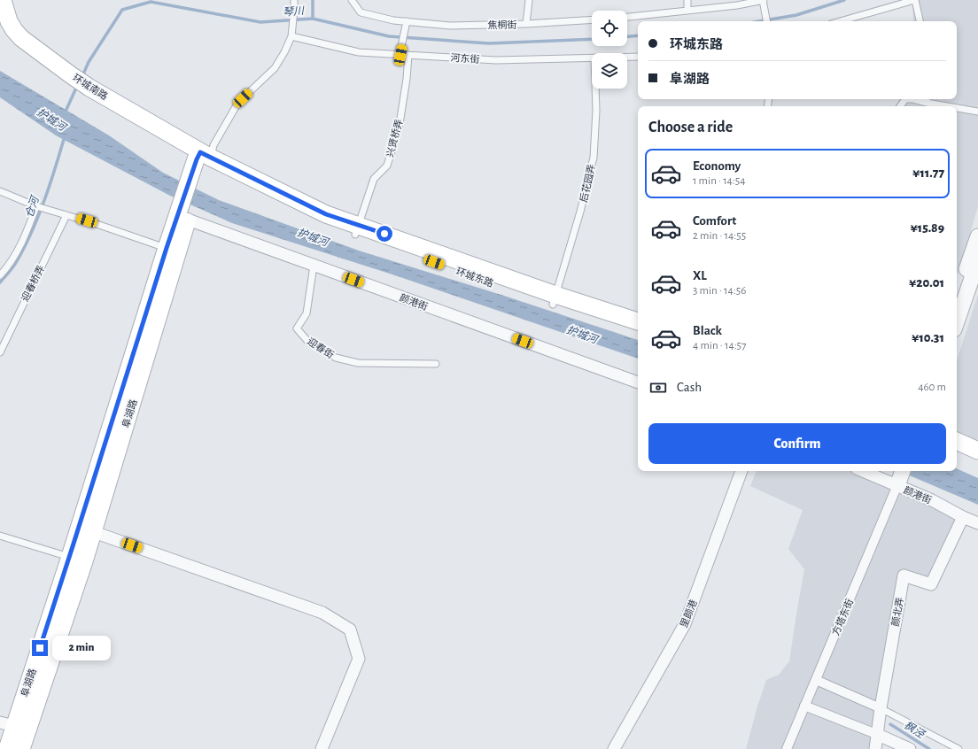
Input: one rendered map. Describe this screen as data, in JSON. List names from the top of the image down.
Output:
{
  "streets": {
    "main road": ["环城南路", "环城东路", "阜湖路"],
    "street": [
      "颜港街",
      "颜北弄",
      "里颜港",
      "方塔东街"
    ],
    "lane": [
      "焦桐街",
      "河东街",
      "兴贤桥弄",
      "后花园弄",
      "迎春桥弄",
      "迎春街"
    ]
  },
  "crossings": [
    ["河东街", "兴贤桥弄"],
    ["环城南路", "环城东路"],
    ["环城南路", "阜湖路"],
    ["兴贤桥弄", "环城东路"],
    ["后花园弄", "环城东路"],
    ["环城东路", "阜湖路"],
    ["颜港街", "迎春街"],
    ["颜港街", "阜湖路"],
    ["颜港街", "颜北弄"],
    ["颜港街", "方塔东街"]
  ],
  "water": [
    "琴川",
    "护城河",
    "仓河",
    "枫泾"
  ],
  "page": {
    "banner": ["环城东路", "阜湖路"],
    "heading": "Choose a ride",
    "list": [
      {
        "name": "Economy",
        "note": "1 min · 14:54",
        "value": "¥11.77"
      },
      {
        "name": "Comfort",
        "note": "2 min · 14:55",
        "value": "¥15.89"
      },
      {
        "name": "XL",
        "note": "3 min · 14:56",
        "value": "¥20.01"
      },
      {
        "name": "Black",
        "note": "4 min · 14:57",
        "value": "¥10.31"
      }
    ],
    "pay": ["Cash", "460 m"],
    "buttons": "Confirm",
    "bubble": "2 min"
  }
}
